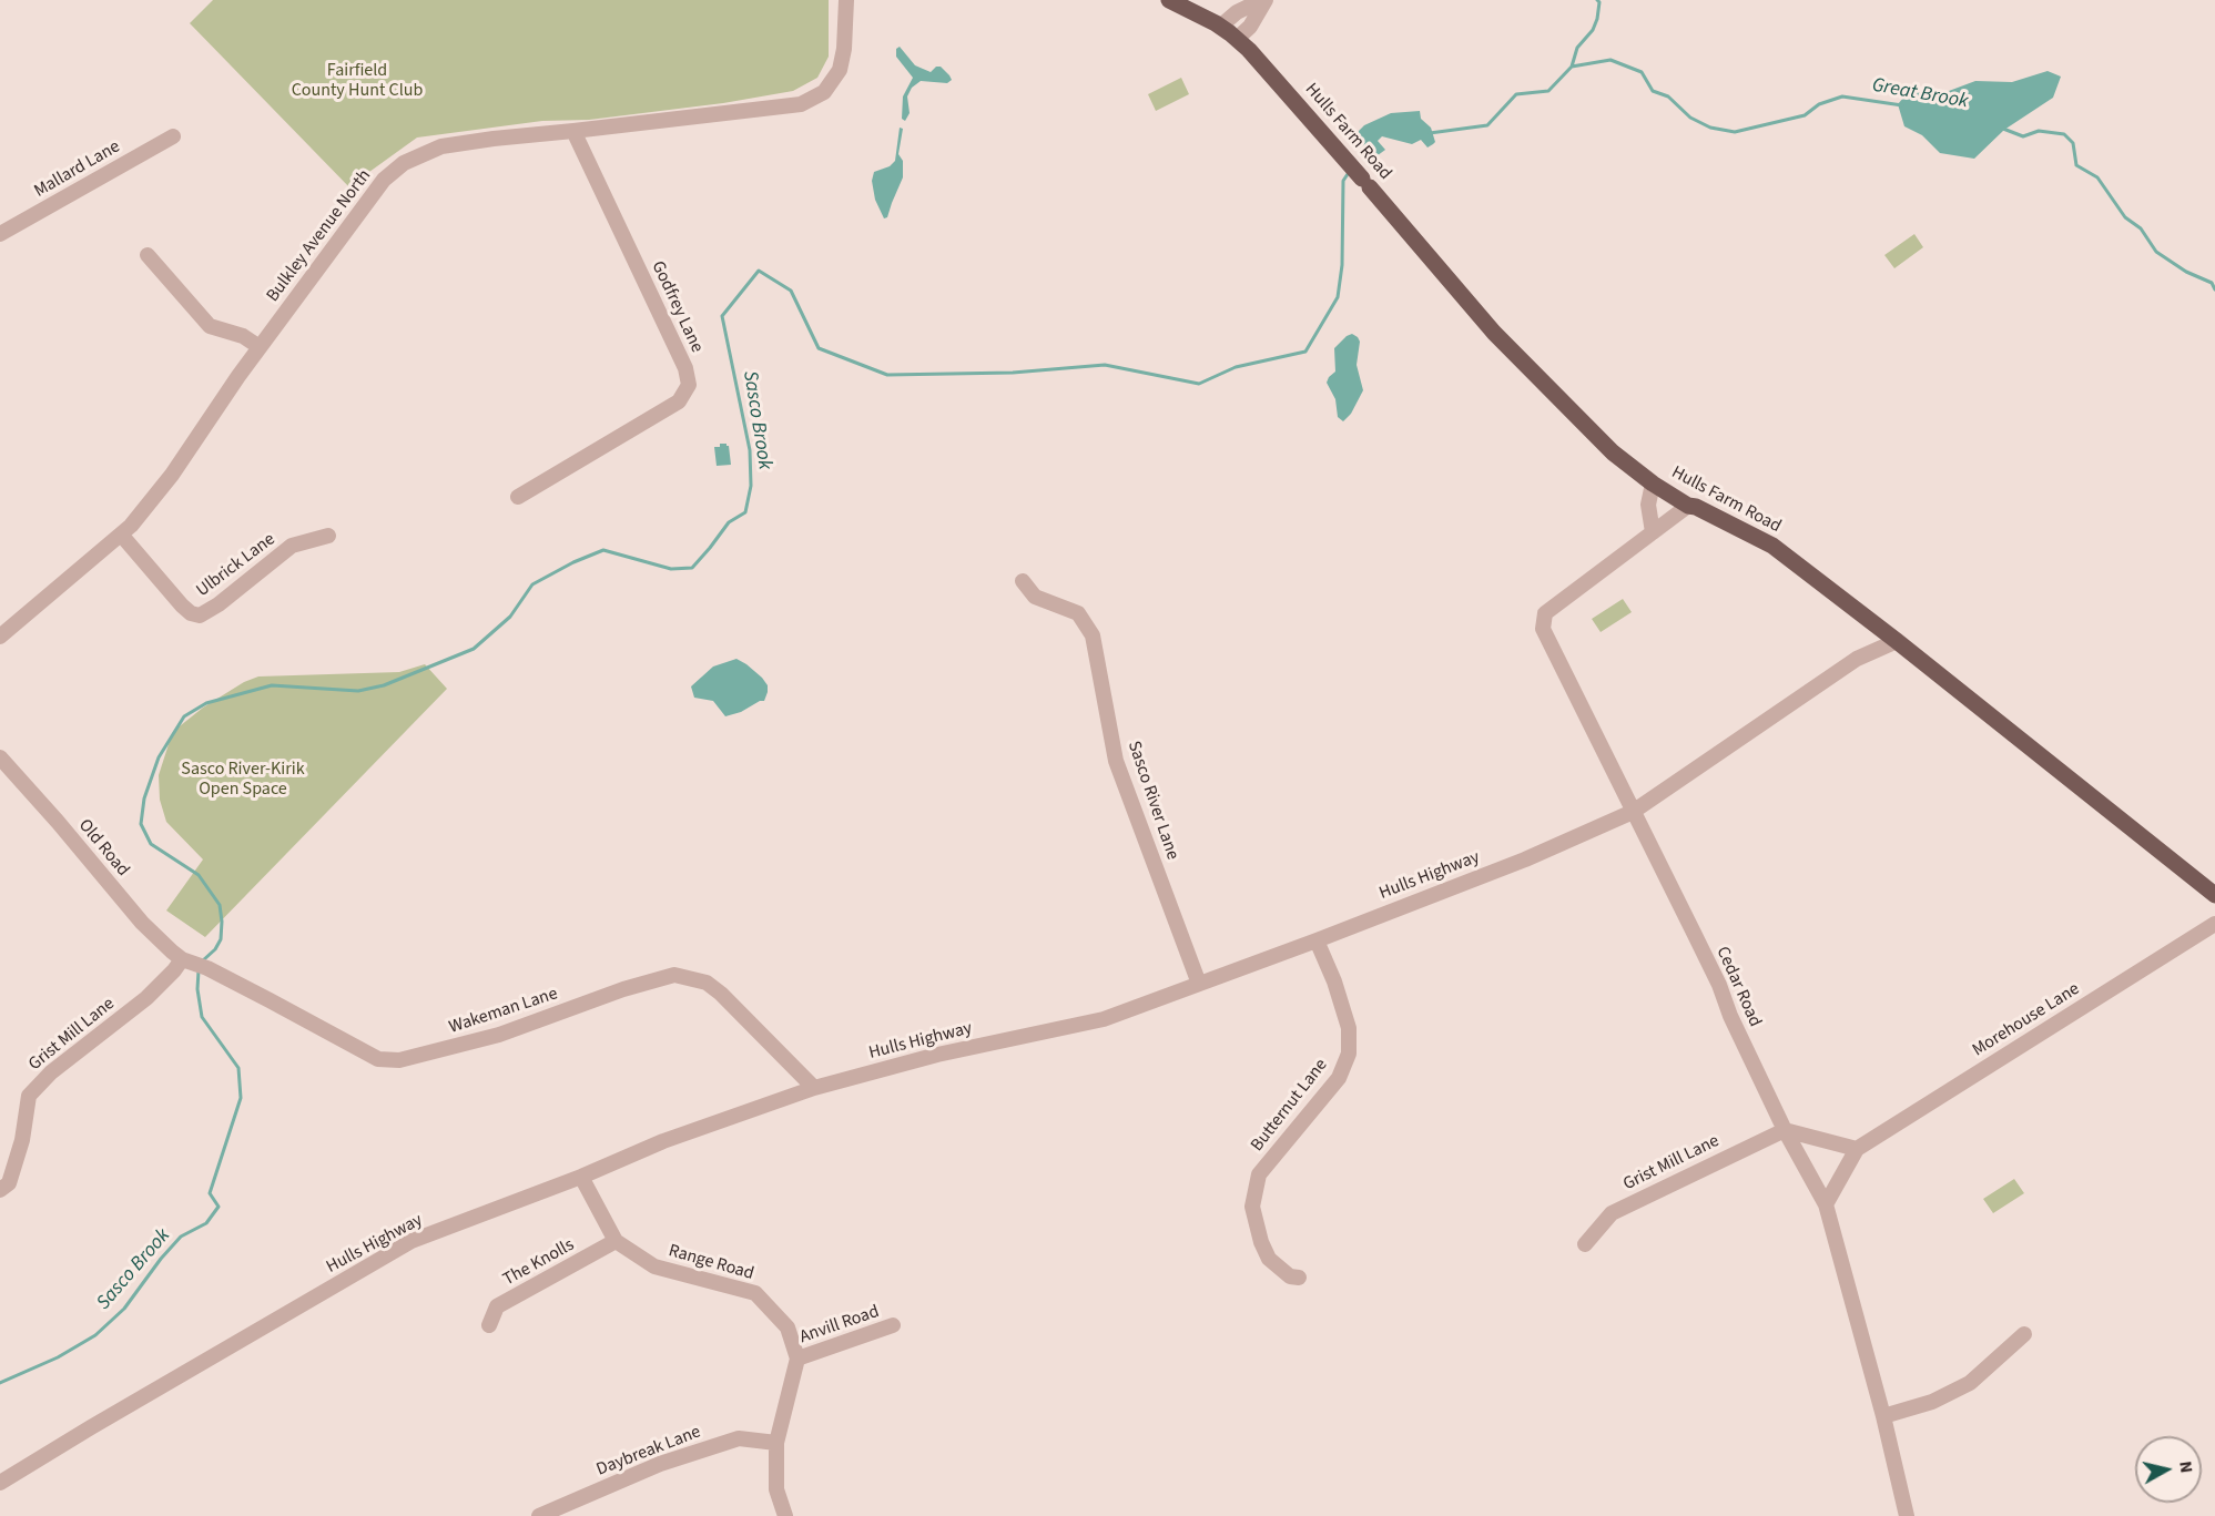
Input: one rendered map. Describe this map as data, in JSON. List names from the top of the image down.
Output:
{
  "streets": {
    "main road": ["Hulls Farm Road"],
    "street": [
      "Mallard Lane",
      "Bulkley Avenue North",
      "Godfrey Lane",
      "Ulbrick Lane",
      "Sasco River Lane",
      "Old Road",
      "Hulls Highway",
      "Cedar Road",
      "Wakeman Lane",
      "Morehouse Lane",
      "Grist Mill Lane",
      "Butternut Lane",
      "The Knolls",
      "Range Road",
      "Anvill Road",
      "Daybreak Lane"
    ]
  },
  "crossings": [
    ["Hulls Farm Road", "Hulls Highway"],
    ["Hulls Farm Road", "Cedar Road"],
    ["Bulkley Avenue North", "Godfrey Lane"],
    ["Bulkley Avenue North", "Ulbrick Lane"],
    ["Sasco River Lane", "Hulls Highway"],
    ["Old Road", "Wakeman Lane"],
    ["Old Road", "Grist Mill Lane"],
    ["Hulls Highway", "Cedar Road"],
    ["Hulls Highway", "Wakeman Lane"],
    ["Hulls Highway", "Butternut Lane"],
    ["Hulls Highway", "Range Road"],
    ["Cedar Road", "Morehouse Lane"],
    ["Cedar Road", "Grist Mill Lane"],
    ["Wakeman Lane", "Grist Mill Lane"],
    ["The Knolls", "Range Road"],
    ["Range Road", "Anvill Road"]
  ],
  "water": ["Great Brook", "Sasco Brook"],
  "parks": ["Fairfield County Hunt Club", "Sasco River-Kirik Open Space"],
  "north": "right"
}
